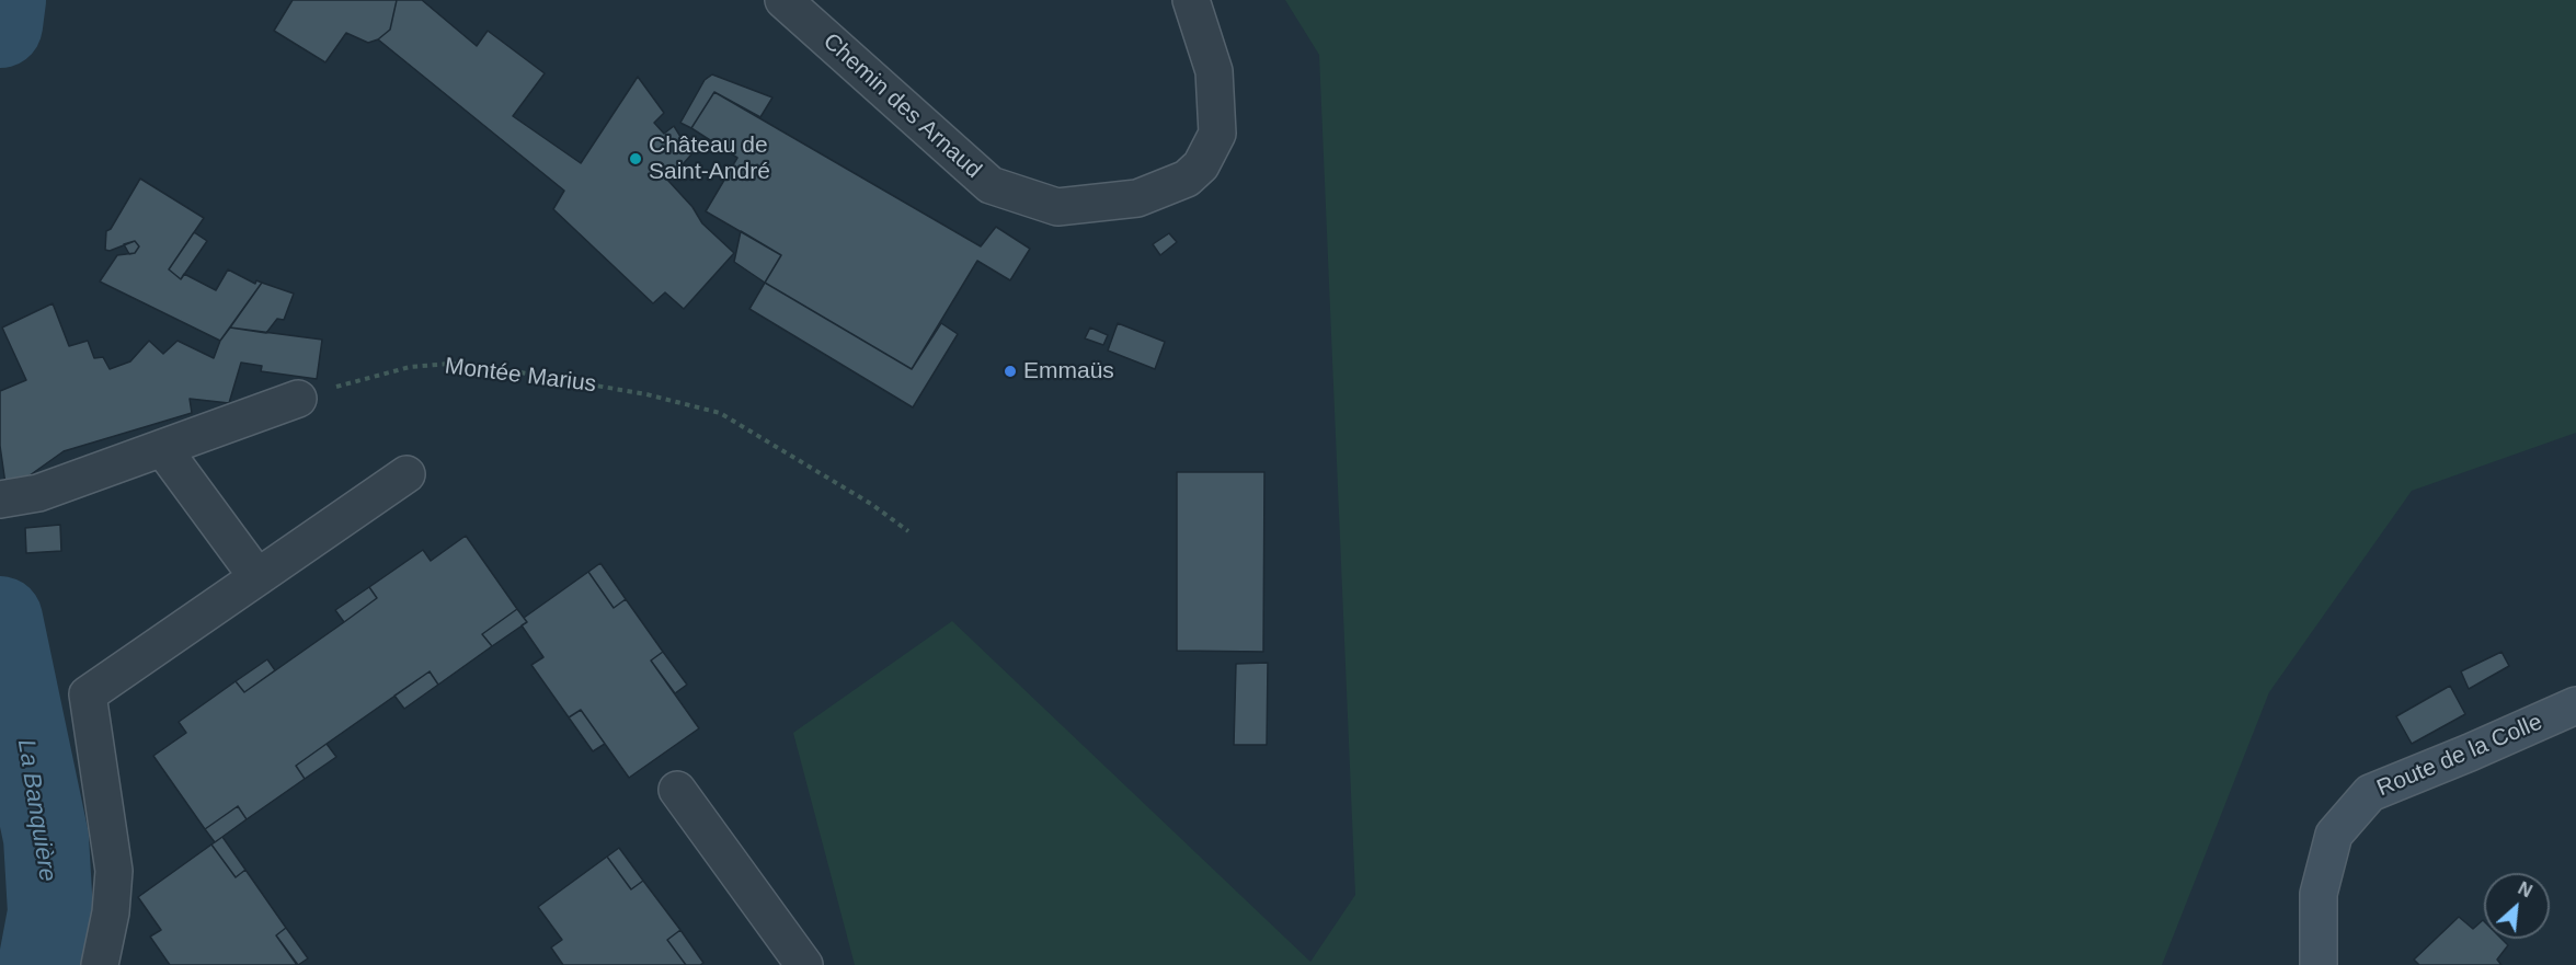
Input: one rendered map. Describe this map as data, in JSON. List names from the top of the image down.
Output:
{
  "streets": {
    "street": ["Chemin des Arnaud", "Route de la Colle"],
    "path": ["Montée Marius"]
  },
  "water": ["La Banquière"],
  "places": ["Château de Saint-André", "Emmaüs"],
  "north": "top right"
}
